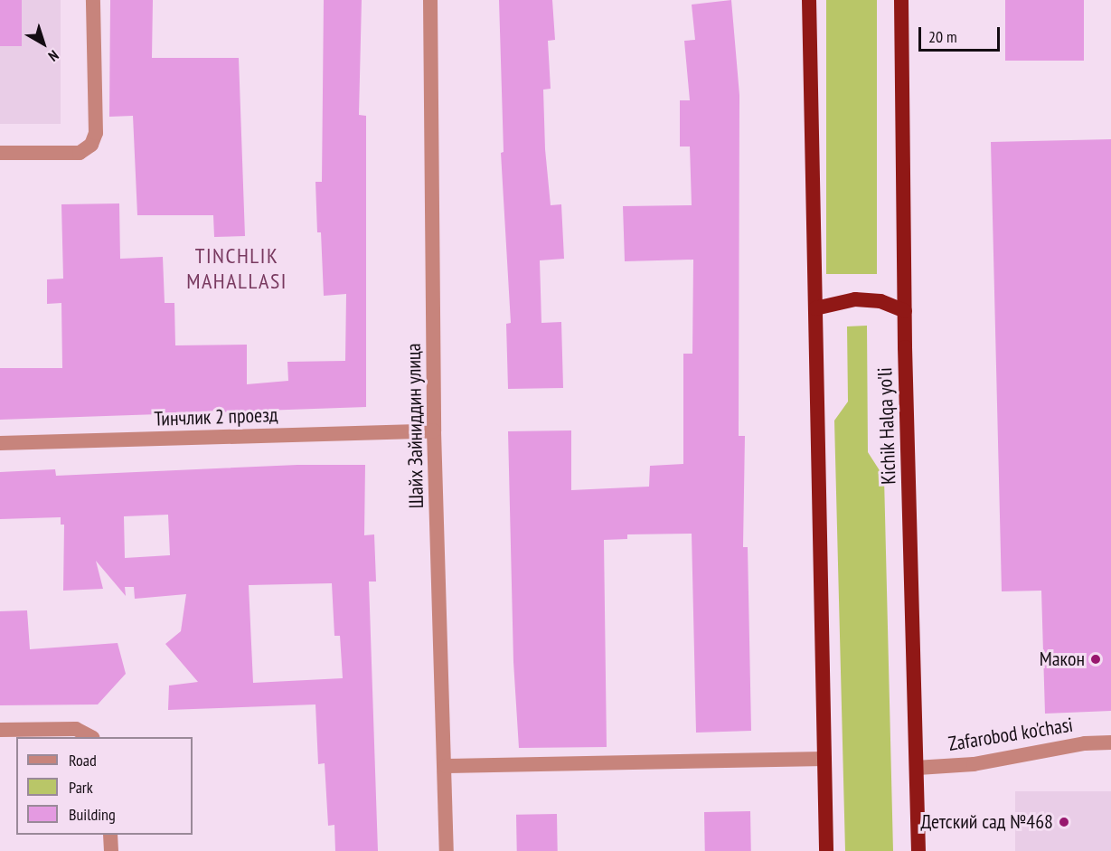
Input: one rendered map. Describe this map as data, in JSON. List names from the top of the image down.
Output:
{
  "streets": {
    "highway": ["Kichik Halqa yo'li"],
    "street": ["Тинчлик 2 проезд", "Шайх Зайниддин улица", "Zafarobod ko'chasi"]
  },
  "crossings": [
    ["Тинчлик 2 проезд", "Шайх Зайниддин улица"],
    ["Kichik Halqa yo'li", "Zafarobod ko'chasi"]
  ],
  "districts": ["TINCHLIK MAHALLASI"],
  "places": ["Макон", "Детский сад №468"],
  "legend": ["Road", "Park", "Building"],
  "scale_bar": "20 m",
  "north": "bottom right"
}
